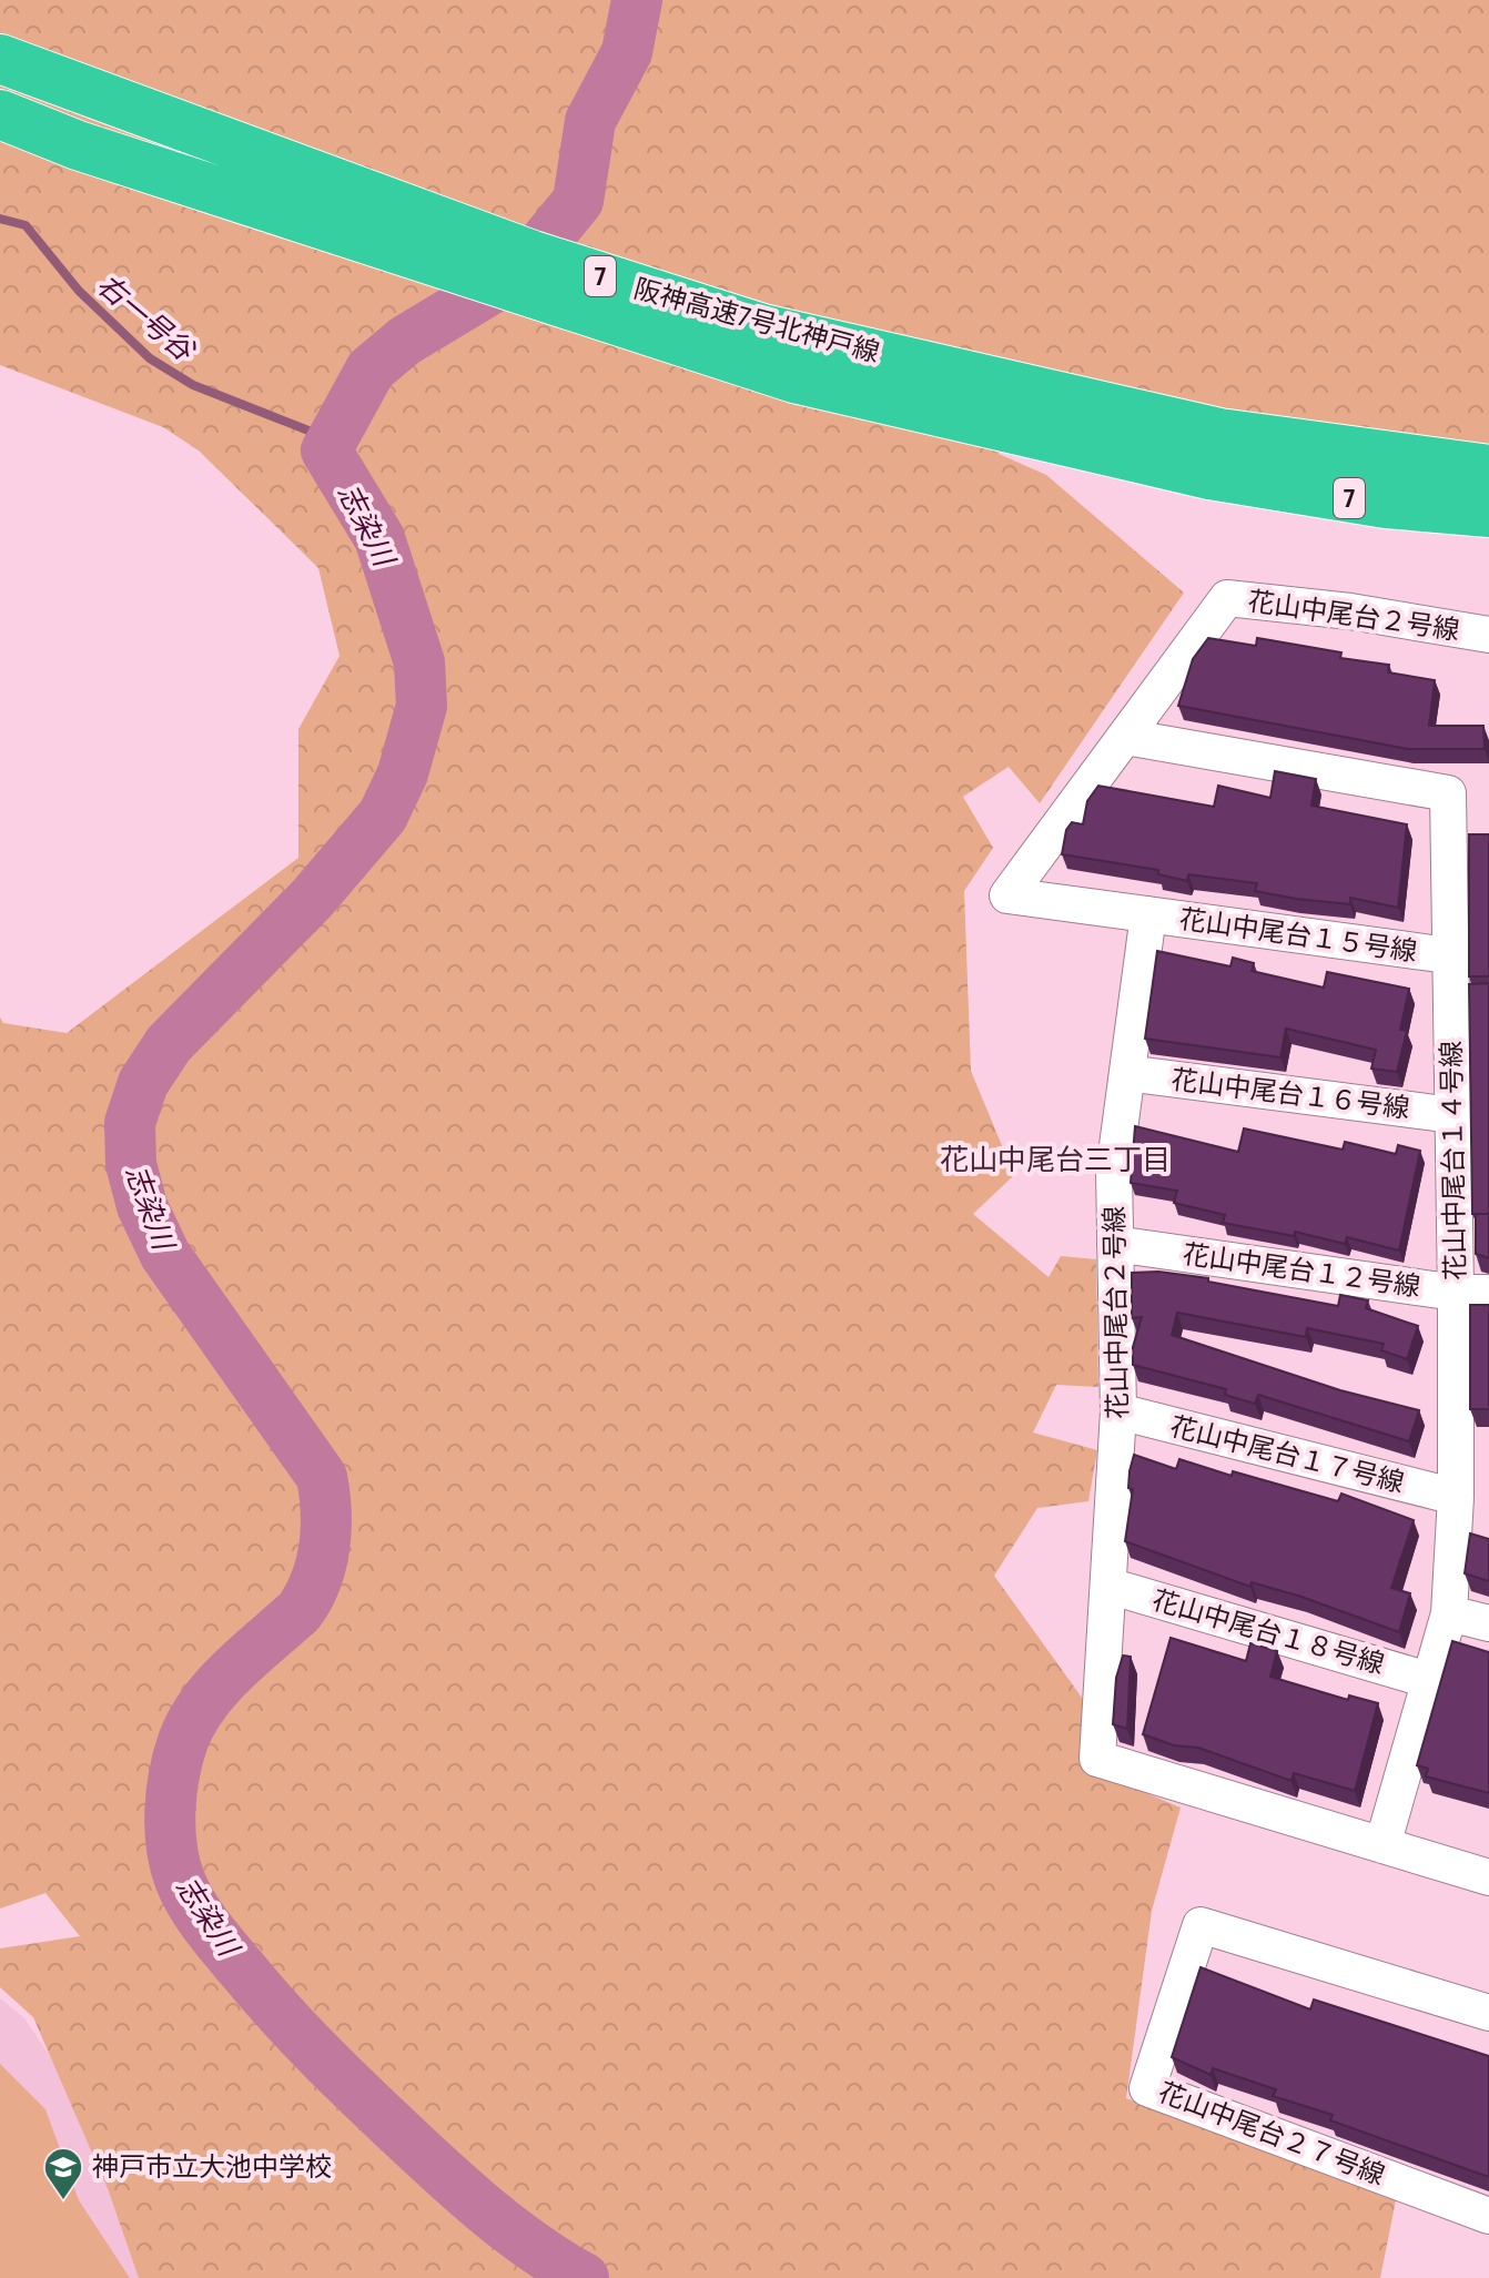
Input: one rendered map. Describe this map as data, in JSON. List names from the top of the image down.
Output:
{
  "streets": {
    "highway": ["7", "阪神高速7号北神戸線"],
    "street": [
      "花山中尾台２号線",
      "花山中尾台１５号線",
      "花山中尾台１６号線",
      "花山中尾台１４号線",
      "花山中尾台１２号線",
      "花山中尾台１７号線",
      "花山中尾台１８号線",
      "花山中尾台２７号線"
    ]
  },
  "crossings": [
    ["花山中尾台２号線", "花山中尾台１５号線"],
    ["花山中尾台２号線", "花山中尾台１６号線"],
    ["花山中尾台２号線", "花山中尾台１４号線"],
    ["花山中尾台２号線", "花山中尾台１２号線"],
    ["花山中尾台２号線", "花山中尾台１７号線"],
    ["花山中尾台２号線", "花山中尾台１８号線"],
    ["花山中尾台１５号線", "花山中尾台１４号線"],
    ["花山中尾台１６号線", "花山中尾台１４号線"],
    ["花山中尾台１４号線", "花山中尾台１２号線"],
    ["花山中尾台１４号線", "花山中尾台１７号線"],
    ["花山中尾台１４号線", "花山中尾台１８号線"]
  ],
  "districts": ["花山中尾台三丁目"],
  "water": ["右一号谷", "志染川"],
  "places": {
    "school or university": ["神戸市立大池中学校"]
  }
}
